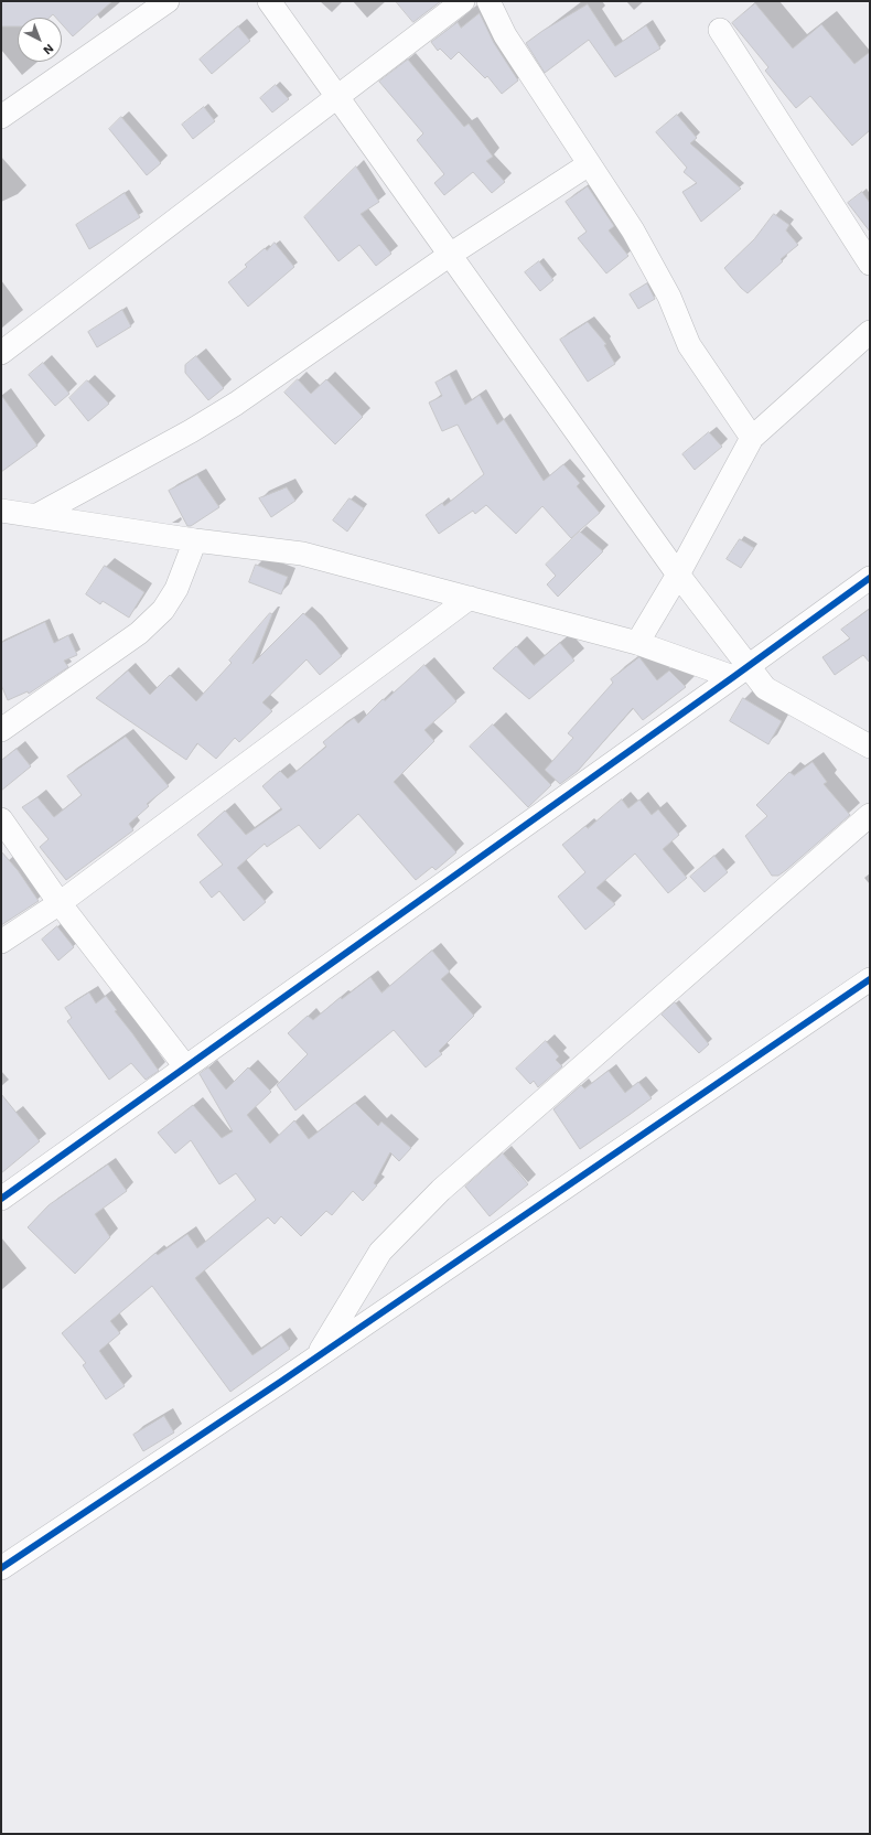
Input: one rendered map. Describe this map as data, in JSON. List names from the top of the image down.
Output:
{
  "north": "bottom right"
}
